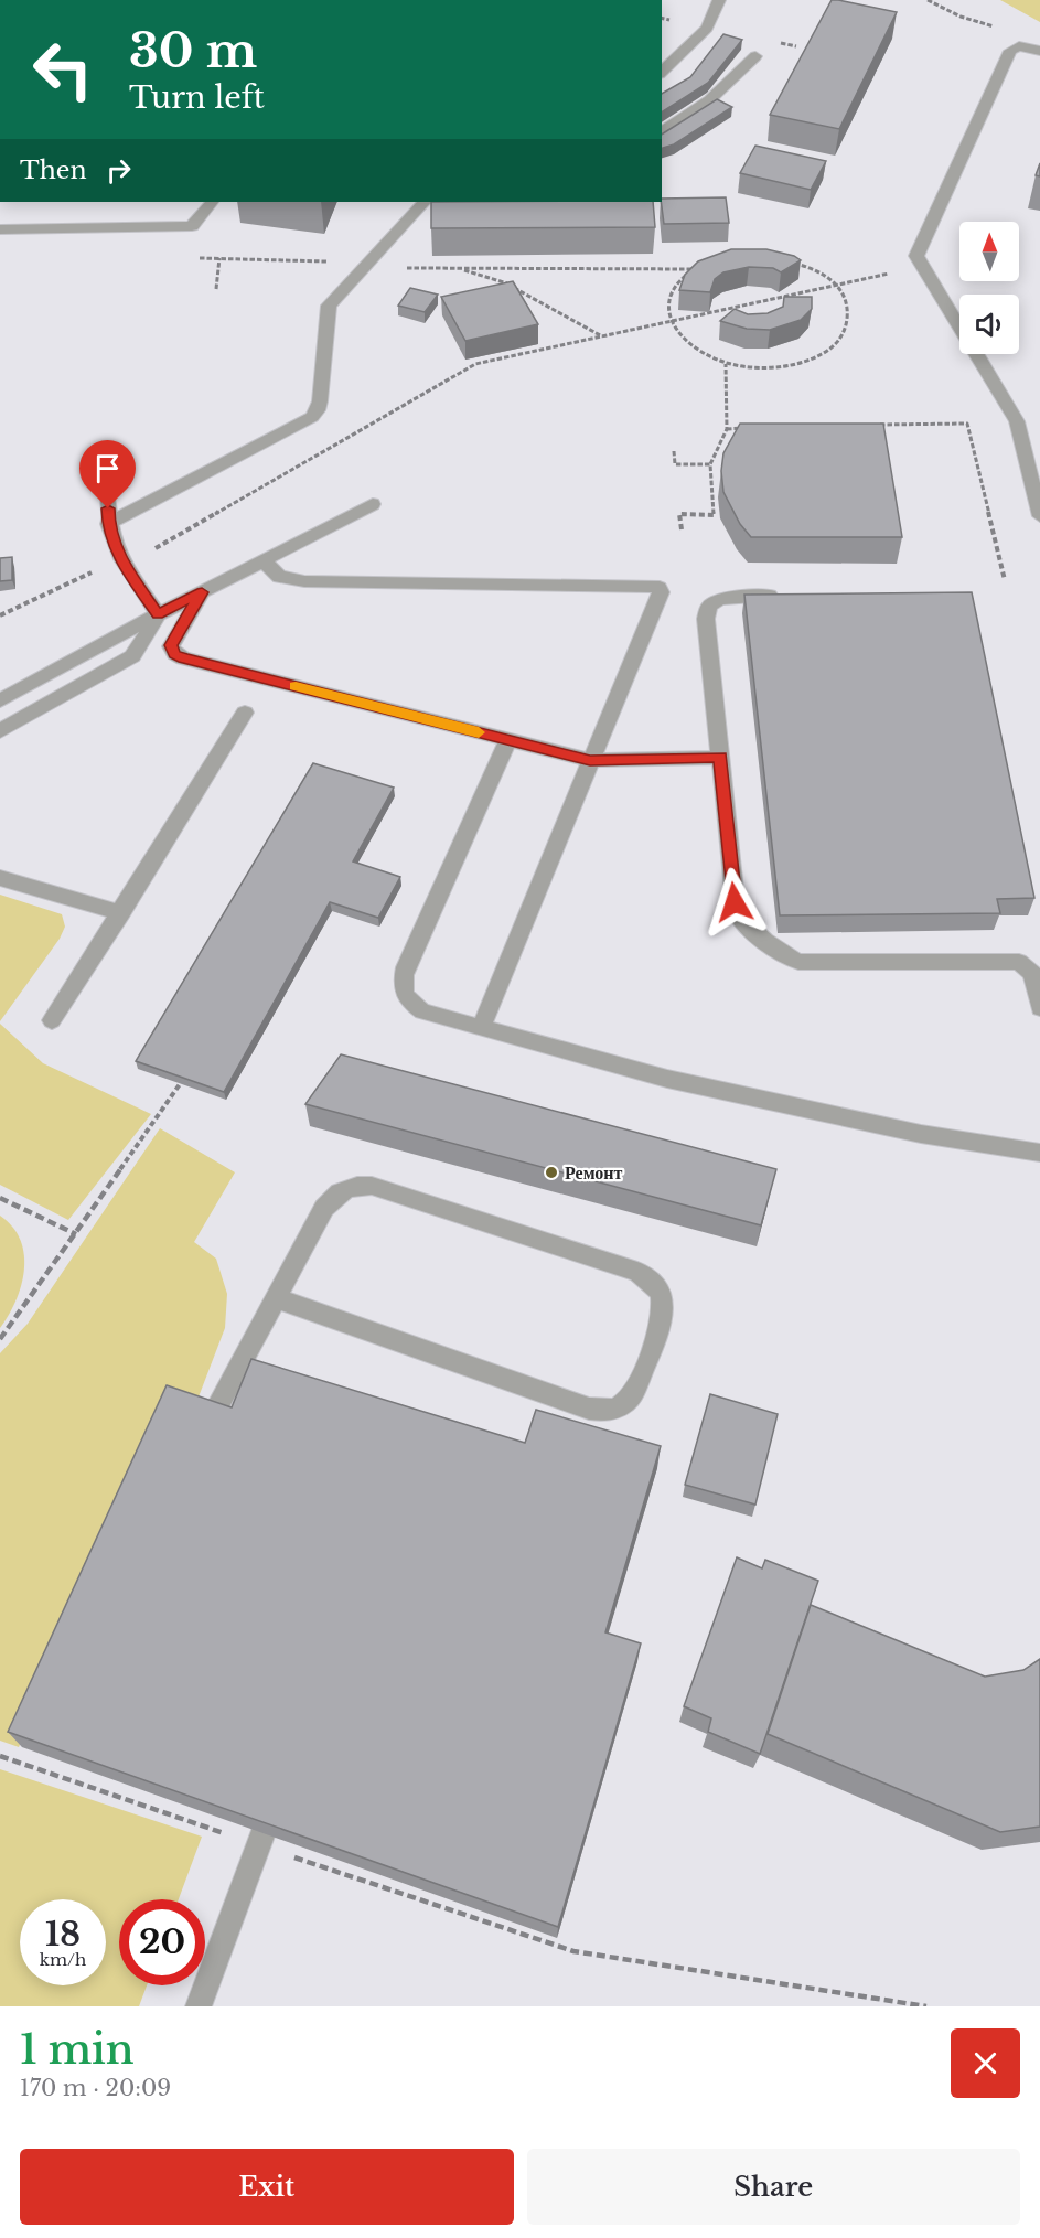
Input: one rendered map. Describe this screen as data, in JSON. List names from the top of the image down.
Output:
{
  "places": ["Ремонт"],
  "north": "top",
  "page": {
    "turn": ["30 m", "Turn left"],
    "then": "Then",
    "speed": "18 km/h",
    "limit": "20",
    "heading": ["1 min", "170 m · 20:09"],
    "buttons": ["Exit", "Share"]
  }
}
